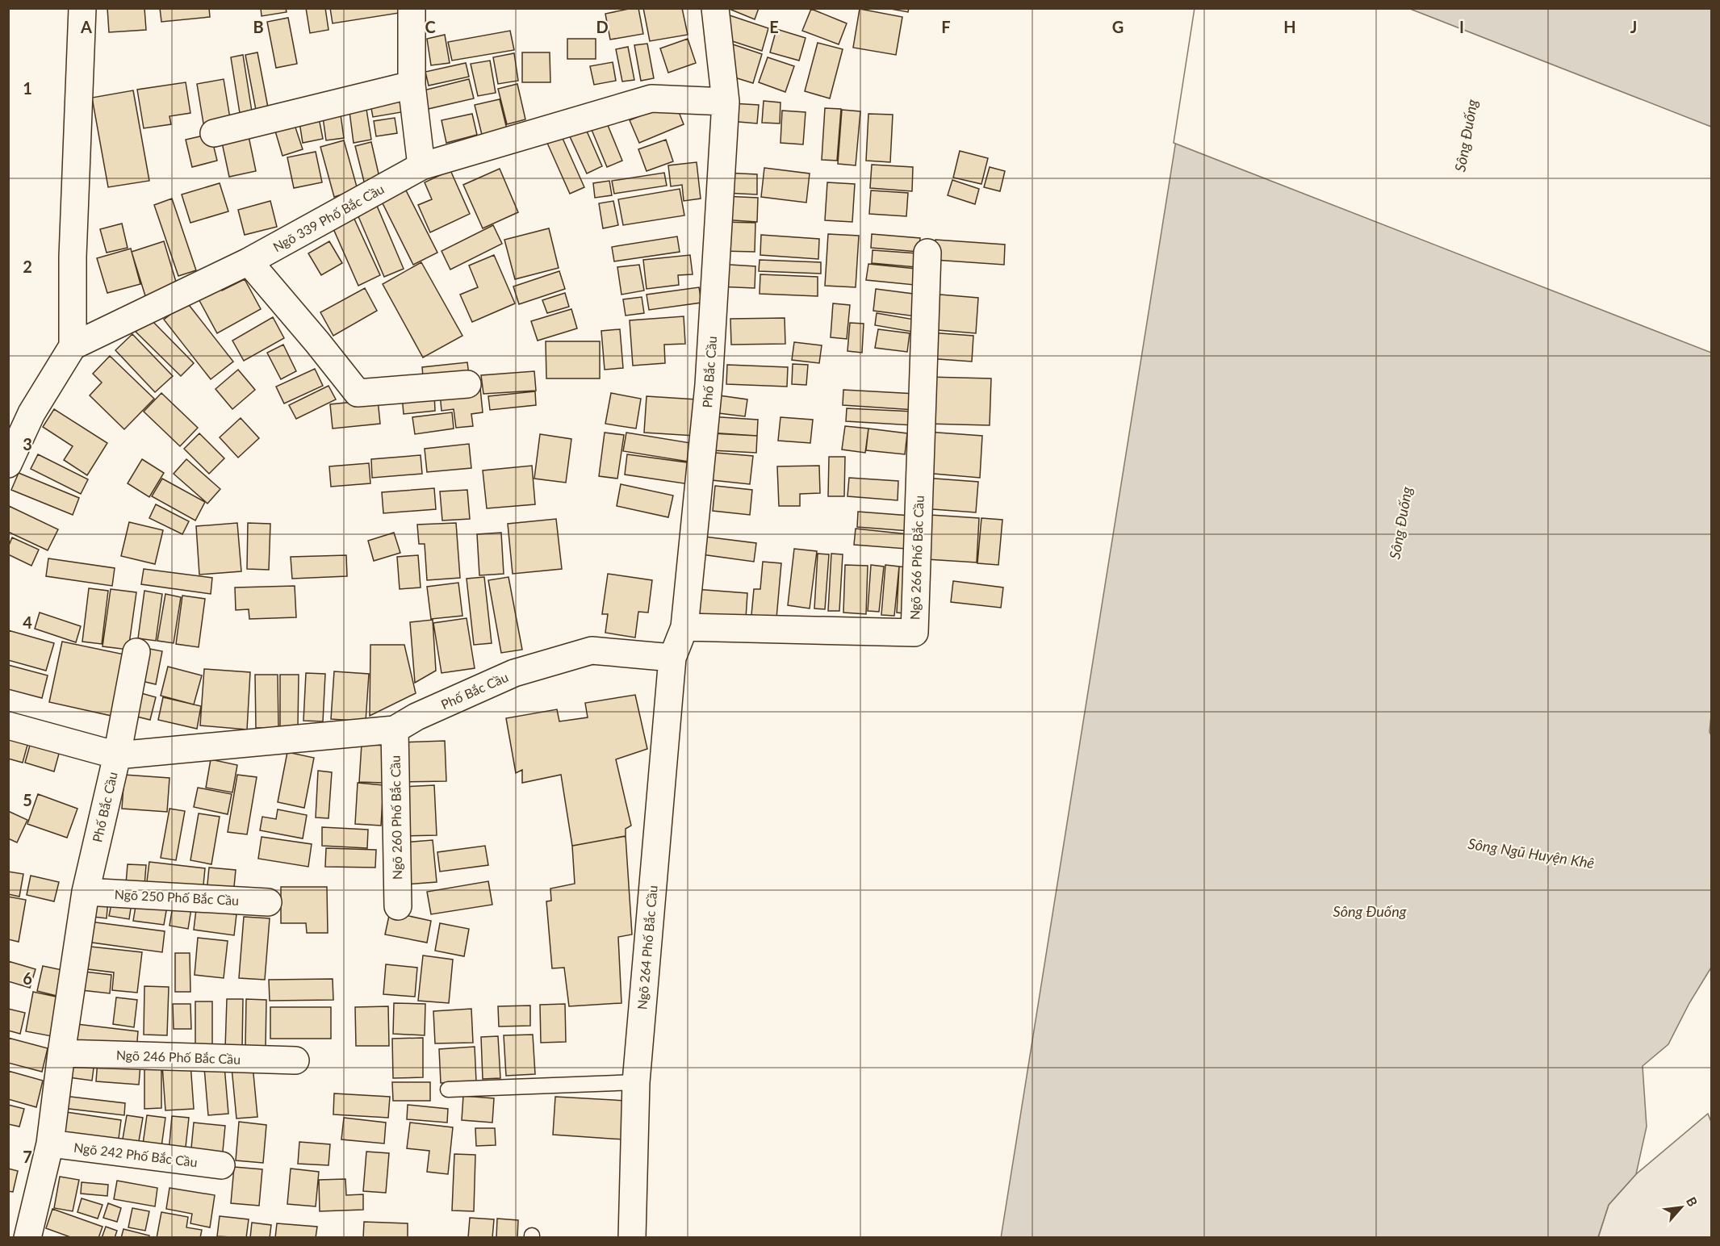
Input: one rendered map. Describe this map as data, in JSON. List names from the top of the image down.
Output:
{
  "streets": {
    "street": [
      "Ngõ 339 Phố Bắc Cầu",
      "Phố Bắc Cầu",
      "Ngõ 266 Phố Bắc Cầu",
      "Ngõ 260 Phố Bắc Cầu",
      "Ngõ 250 Phố Bắc Cầu",
      "Ngõ 264 Phố Bắc Cầu",
      "Ngõ 246 Phố Bắc Cầu",
      "Ngõ 242 Phố Bắc Cầu"
    ]
  },
  "crossings": [
    ["Ngõ 339 Phố Bắc Cầu", "Phố Bắc Cầu"],
    ["Phố Bắc Cầu", "Ngõ 266 Phố Bắc Cầu"],
    ["Phố Bắc Cầu", "Ngõ 260 Phố Bắc Cầu"],
    ["Phố Bắc Cầu", "Ngõ 250 Phố Bắc Cầu"],
    ["Phố Bắc Cầu", "Ngõ 264 Phố Bắc Cầu"],
    ["Phố Bắc Cầu", "Ngõ 246 Phố Bắc Cầu"],
    ["Phố Bắc Cầu", "Ngõ 242 Phố Bắc Cầu"]
  ],
  "water": ["Sông Đuống", "Sông Ngũ Huyện Khê"],
  "north": "top right",
  "grid": {
    "columns": [
      "A",
      "B",
      "C",
      "D",
      "E",
      "F",
      "G",
      "H",
      "I",
      "J"
    ],
    "rows": [
      "1",
      "2",
      "3",
      "4",
      "5",
      "6",
      "7"
    ]
  }
}
